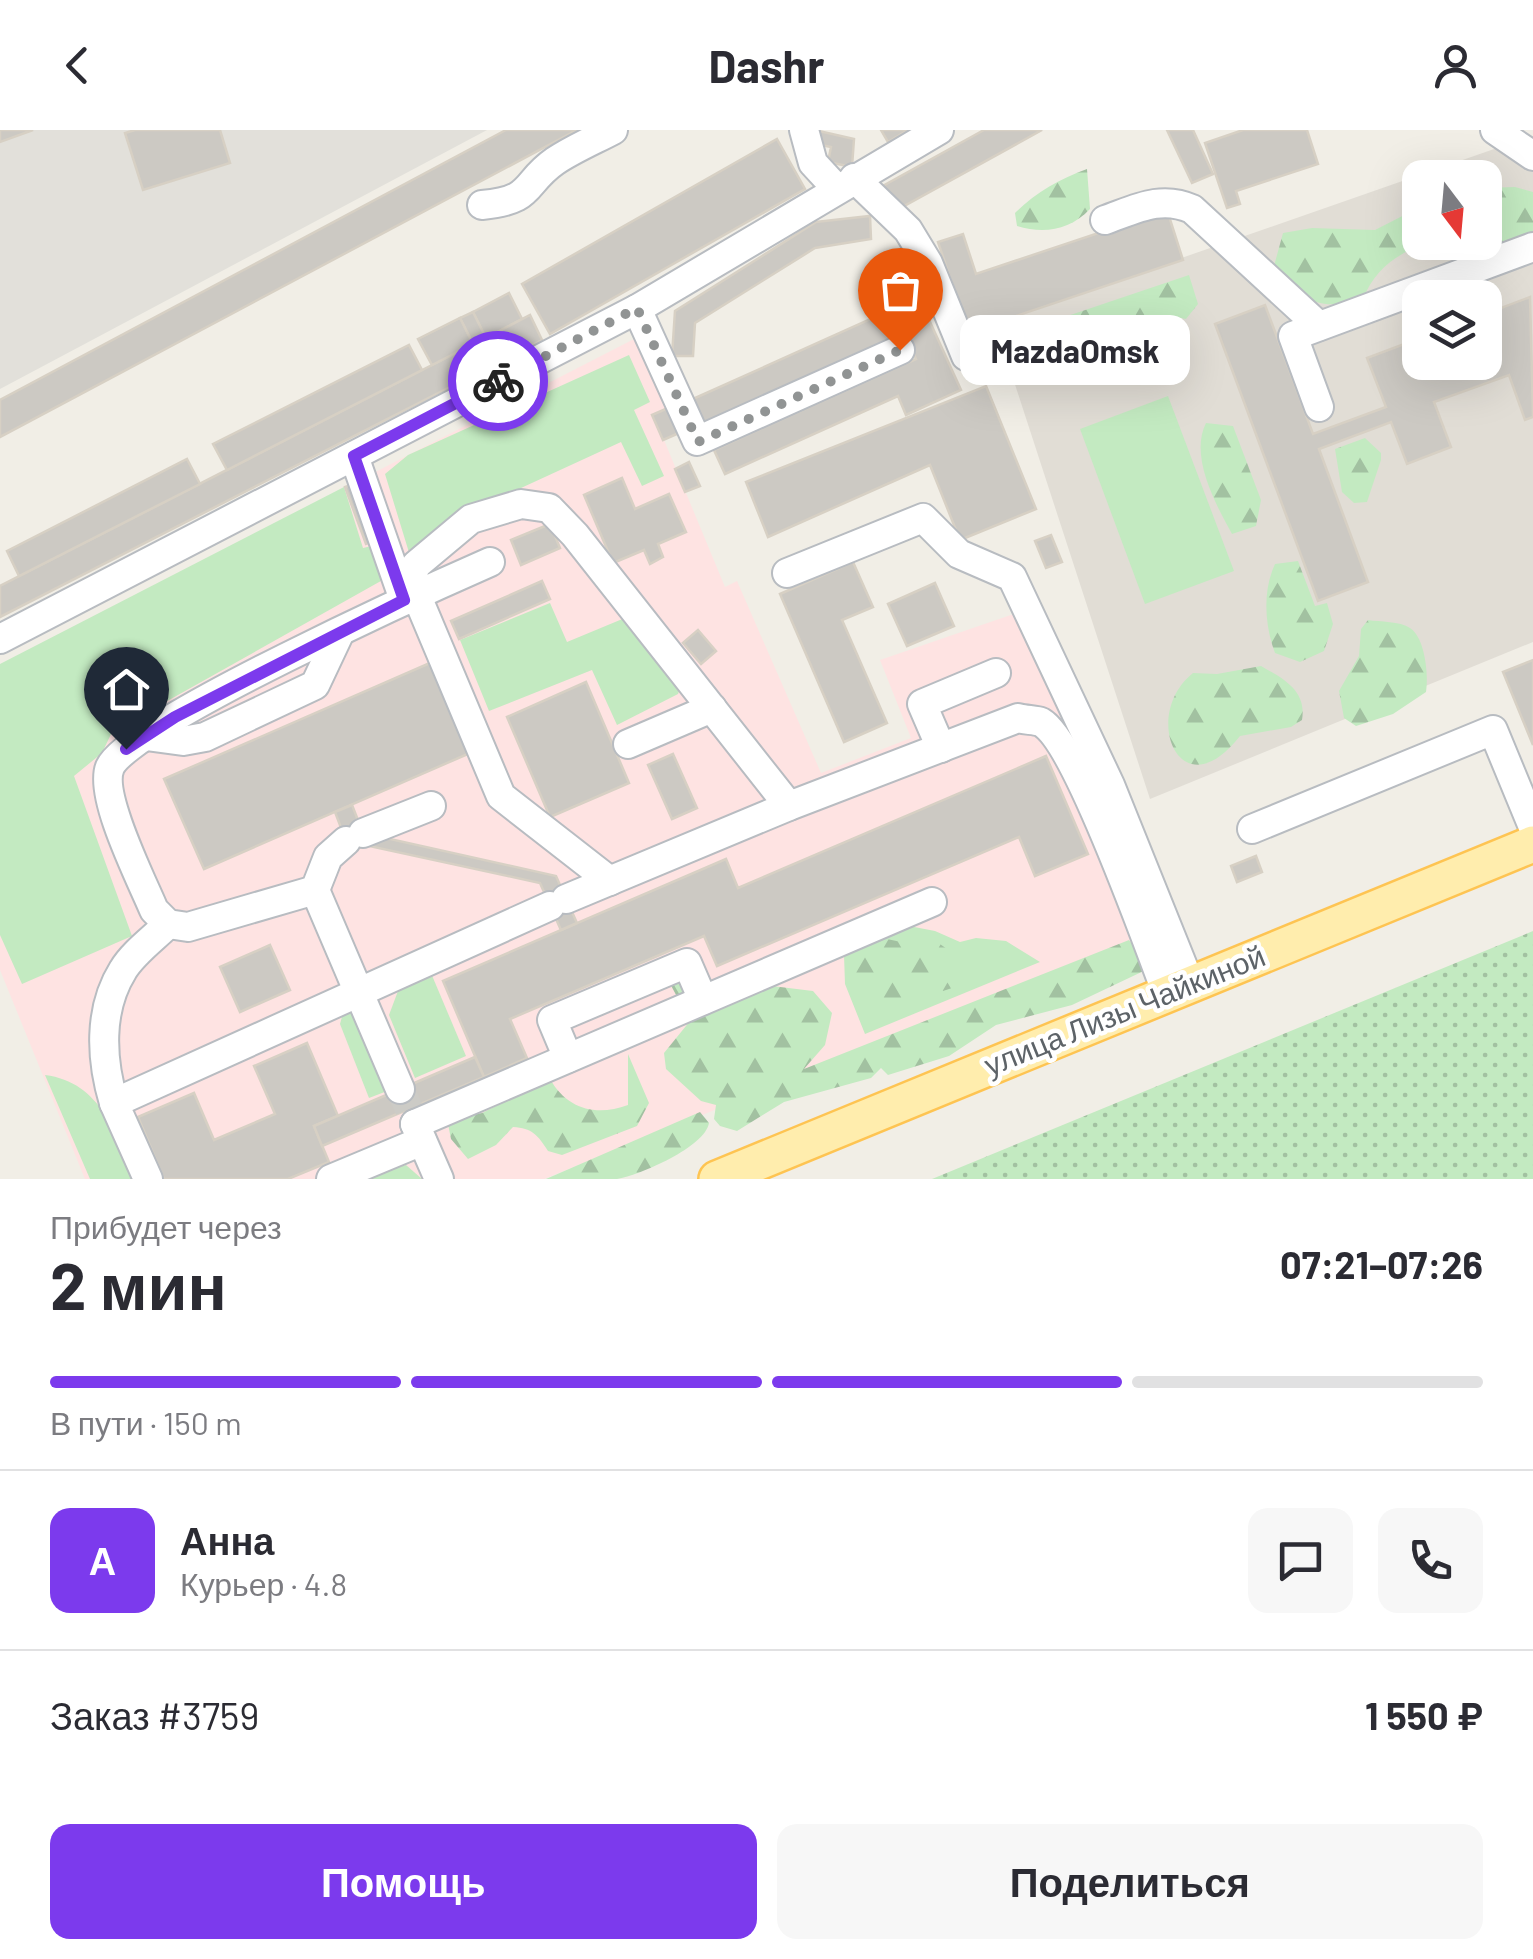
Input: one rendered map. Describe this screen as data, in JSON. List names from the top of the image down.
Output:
{
  "streets": {
    "main road": ["улица Лизы Чайкиной"]
  },
  "places": ["MazdaOmsk"],
  "north": "bottom",
  "page": {
    "header": "Dashr",
    "bubble": "MazdaOmsk",
    "heading": ["2 мин", "Прибудет через", "07:21–07:26"],
    "panel": [
      "Анна",
      "Курьер · 4.8",
      "Заказ #3759",
      "1 550 ₽"
    ],
    "bar": "В пути · 150 m",
    "round": "А",
    "buttons": ["Помощь", "Поделиться"]
  }
}
